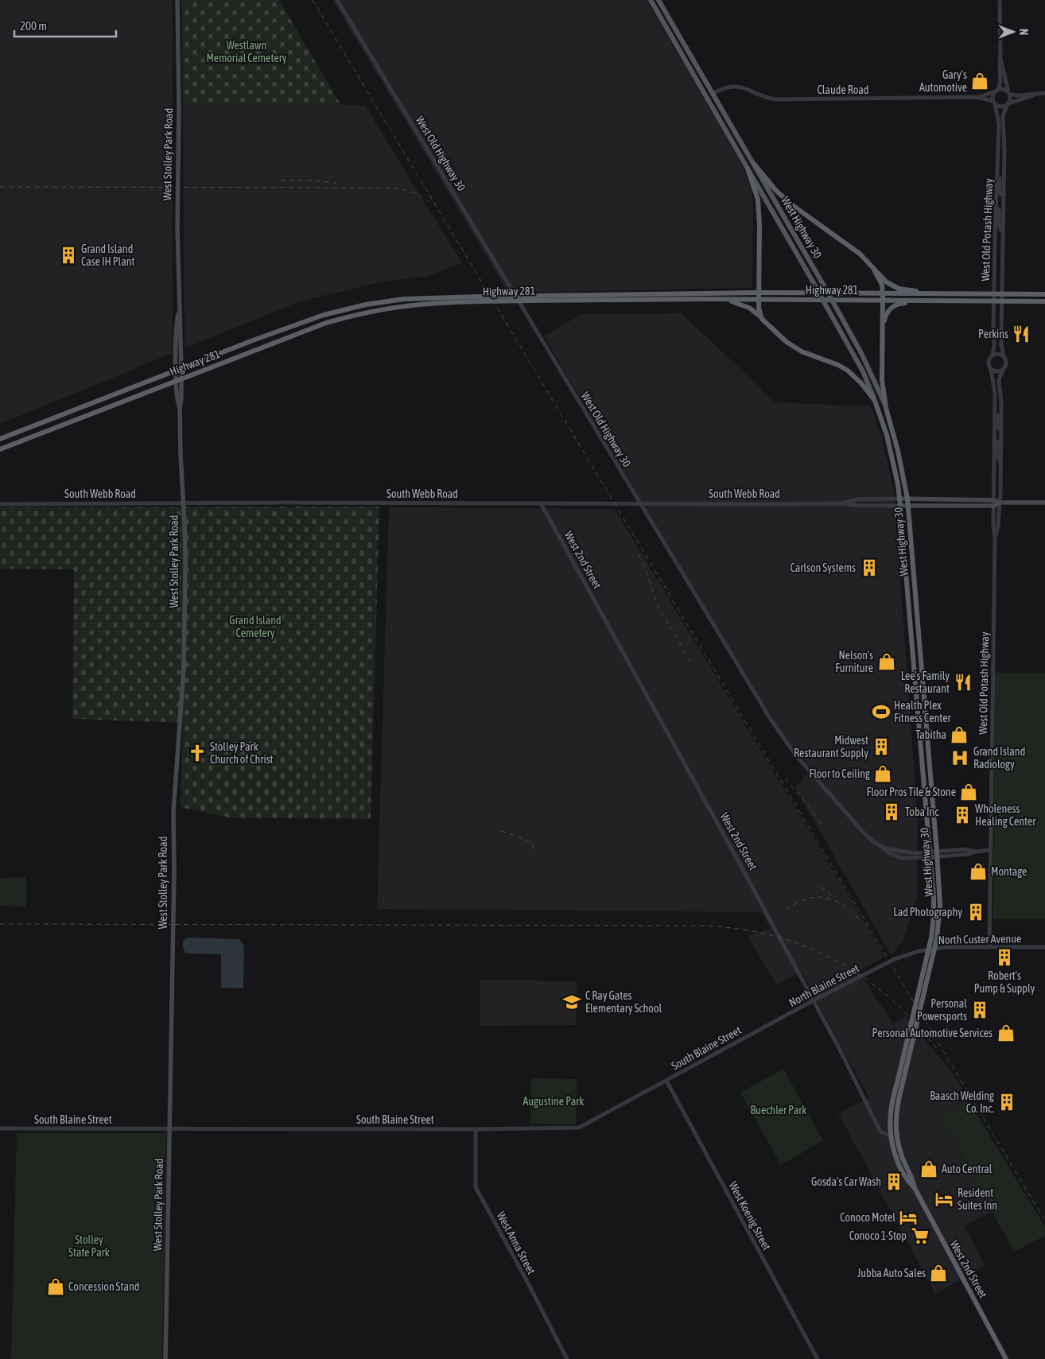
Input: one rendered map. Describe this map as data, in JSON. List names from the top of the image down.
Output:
{
  "streets": {
    "highway": ["West Highway 30", "Highway 281", "West 2nd Street"],
    "main road": ["West Stolley Park Road", "South Webb Road"],
    "street": [
      "Claude Road",
      "West Old Highway 30",
      "West Old Potash Highway",
      "North Custer Avenue",
      "North Blaine Street",
      "South Blaine Street",
      "West Koenig Street",
      "West Anna Street"
    ]
  },
  "crossings": [
    ["Claude Road", "West Highway 30"],
    ["Claude Road", "West Old Potash Highway"],
    ["West Old Highway 30", "West Highway 30"],
    ["West Old Highway 30", "West Old Potash Highway"],
    ["West Old Highway 30", "South Webb Road"],
    ["West Stolley Park Road", "Highway 281"],
    ["West Stolley Park Road", "South Webb Road"],
    ["West Stolley Park Road", "South Blaine Street"],
    ["West Highway 30", "South Webb Road"],
    ["West Highway 30", "West 2nd Street"],
    ["West Old Potash Highway", "Highway 281"],
    ["West Old Potash Highway", "South Webb Road"],
    ["West Old Potash Highway", "North Custer Avenue"],
    ["South Webb Road", "West 2nd Street"],
    ["West 2nd Street", "North Blaine Street"],
    ["North Custer Avenue", "North Blaine Street"],
    ["North Blaine Street", "South Blaine Street"],
    ["South Blaine Street", "West Koenig Street"],
    ["South Blaine Street", "West Anna Street"]
  ],
  "parks": [
    "Westlawn Memorial Cemetery",
    "Grand Island Cemetery",
    "Augustine Park",
    "Buechler Park",
    "Stolley State Park"
  ],
  "places": {
    "shop": [
      "Gary's Automotive",
      "Nelson's Furniture",
      "Tabitha",
      "Floor to Ceiling",
      "Floor Pros Tile & Stone",
      "Montage",
      "Personal Automotive Services",
      "Auto Central",
      "Jubba Auto Sales",
      "Concession Stand"
    ],
    "building": [
      "Grand Island Case IH Plant",
      "Carlson Systems",
      "Midwest Restaurant Supply",
      "Toba Inc",
      "Wholeness Healing Center",
      "Lad Photography",
      "Robert's Pump & Supply",
      "Personal Powersports",
      "Baasch Welding Co. Inc.",
      "Gosda's Car Wash"
    ],
    "restaurant": ["Perkins", "Lee's Family Restaurant"],
    "sports": ["Health Plex Fitness Center"],
    "church": ["Stolley Park Church of Christ"],
    "hospital": ["Grand Island Radiology"],
    "school or university": ["C Ray Gates Elementary School"],
    "hotel": ["Resident Suites Inn", "Conoco Motel"],
    "supermarket": ["Conoco 1-Stop"]
  },
  "scale_bar": "200 m",
  "north": "right"
}
